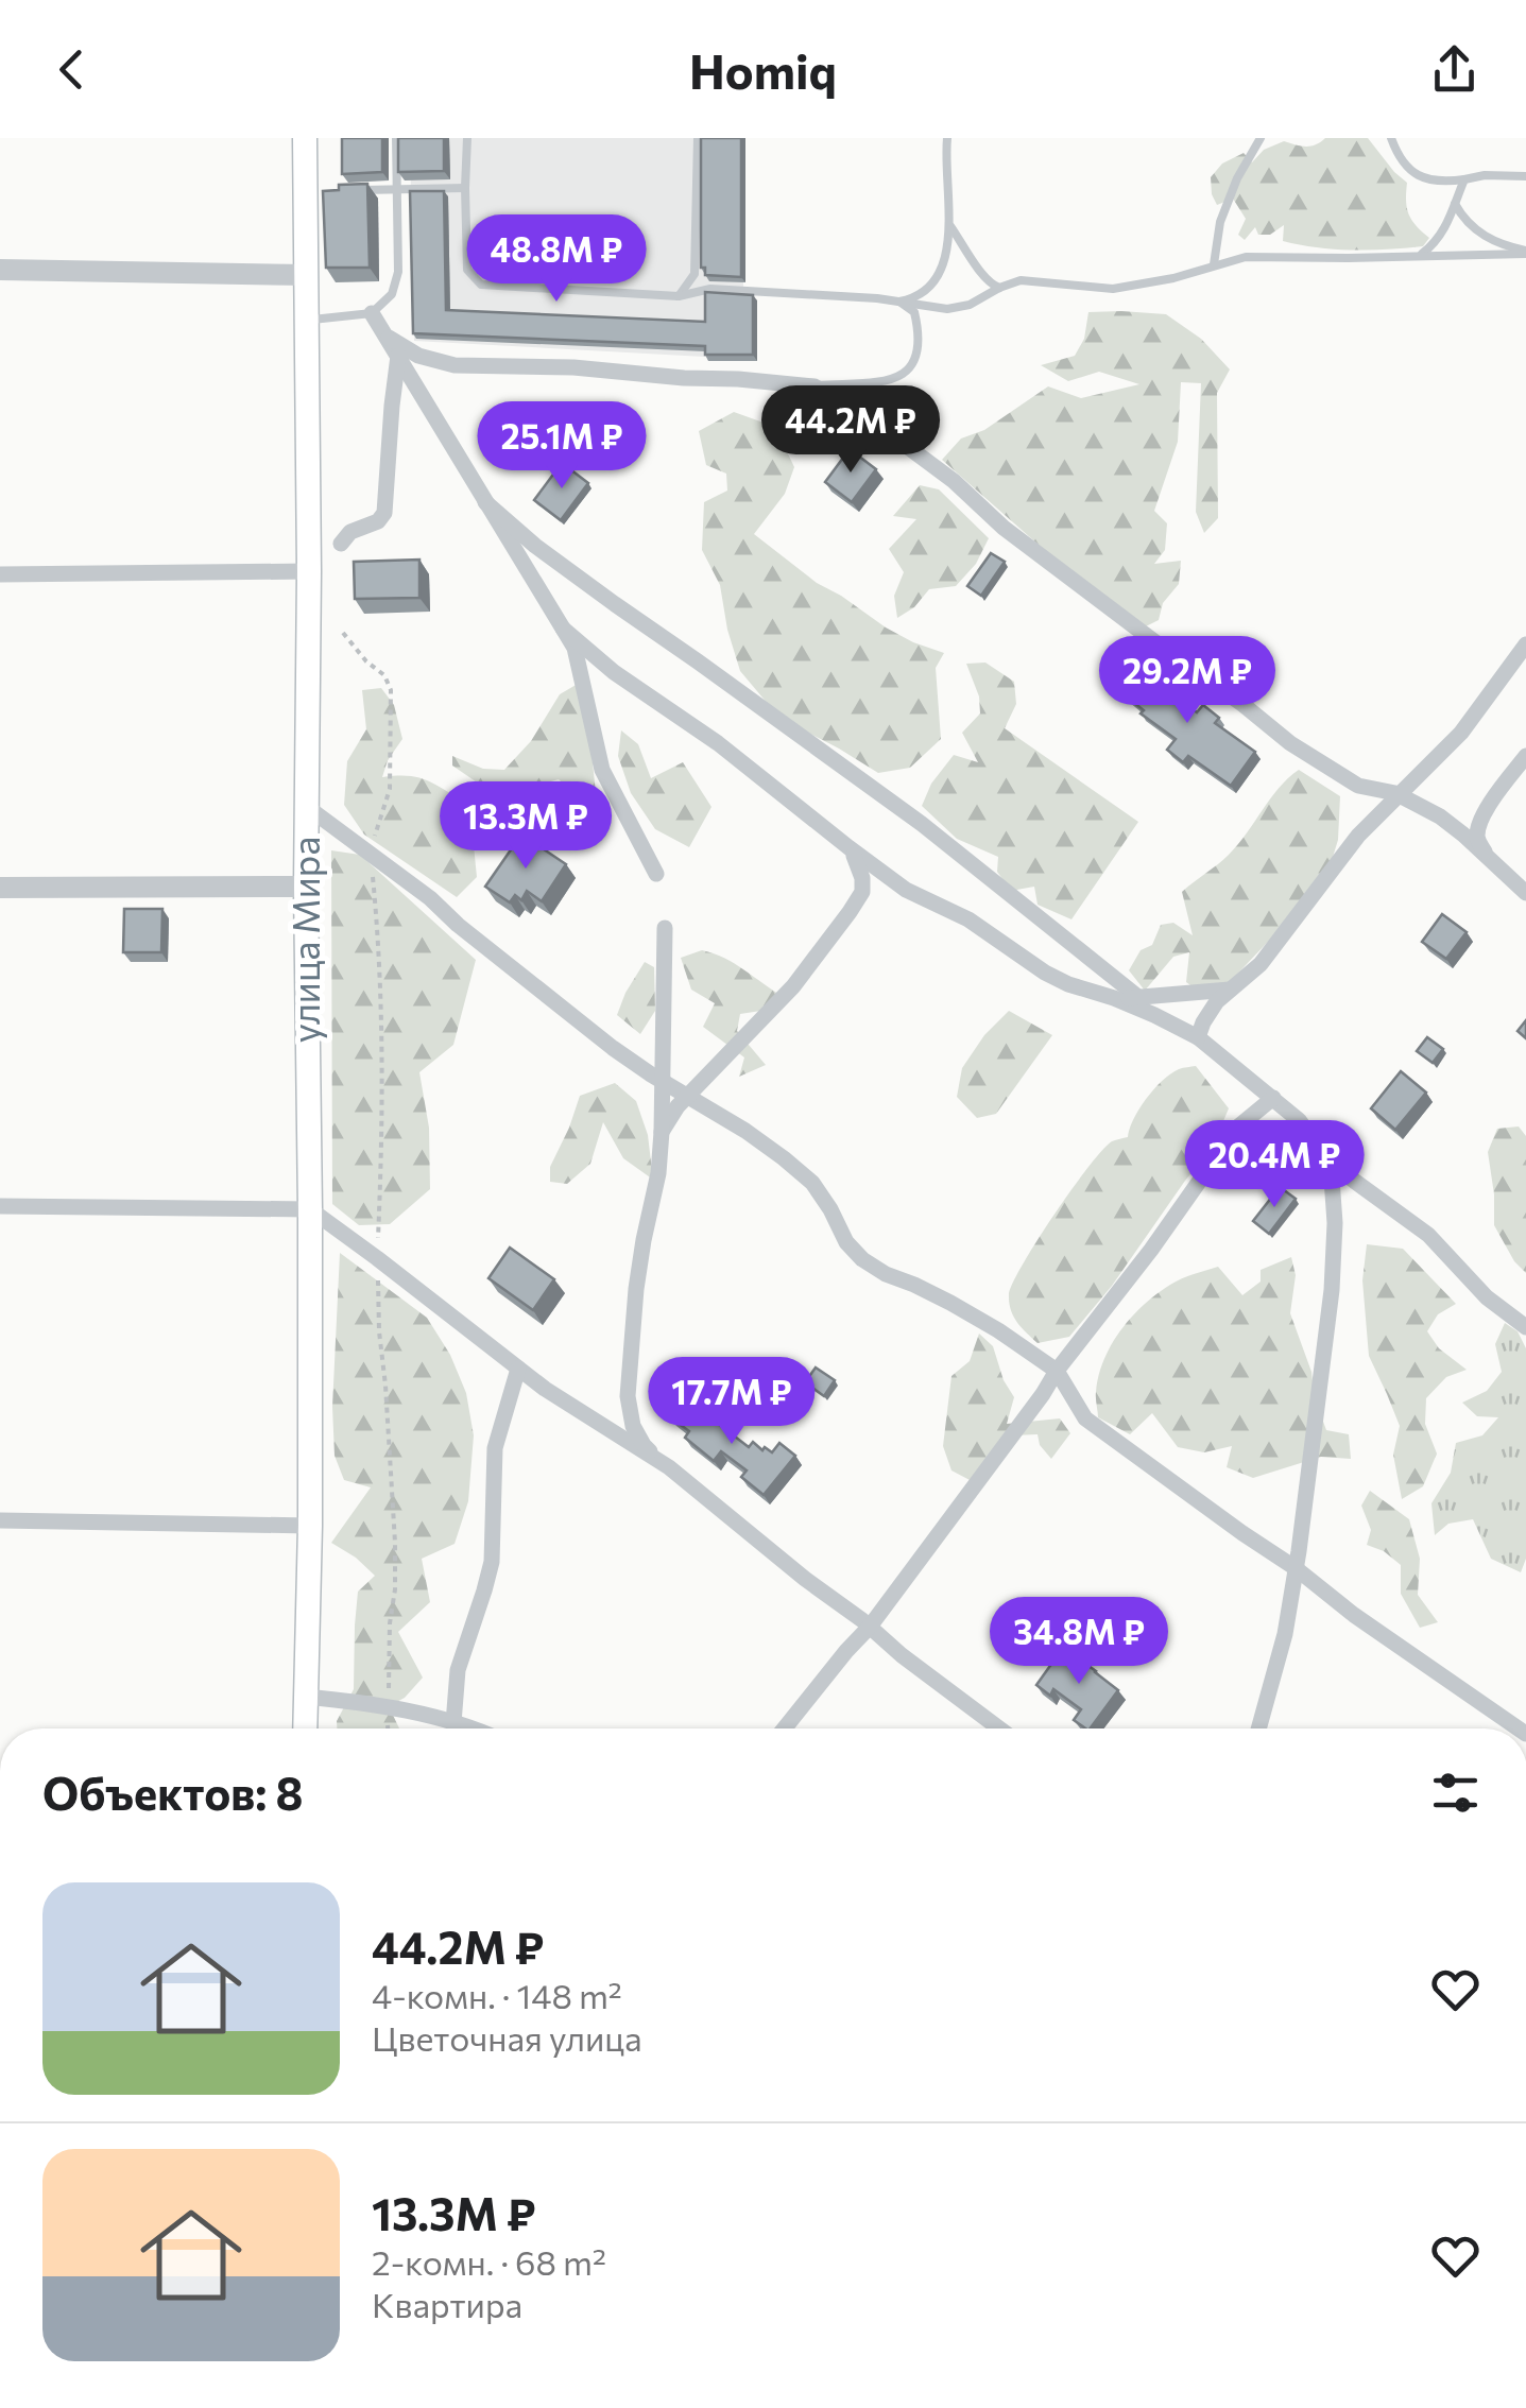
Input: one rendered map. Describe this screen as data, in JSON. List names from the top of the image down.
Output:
{
  "streets": {
    "main road": ["улица Мира"]
  },
  "page": {
    "header": "Homiq",
    "price": [
      "48.8M ₽",
      "44.2M ₽",
      "25.1M ₽",
      "29.2M ₽",
      "13.3M ₽",
      "20.4M ₽",
      "17.7M ₽",
      "34.8M ₽"
    ],
    "heading": "Объектов: 8",
    "list": [
      {
        "name": "44.2M ₽",
        "note": "4-комн. · 148 m² · Цветочная улица"
      },
      {
        "name": "13.3M ₽",
        "note": "2-комн. · 68 m² · Квартира"
      }
    ]
  }
}
